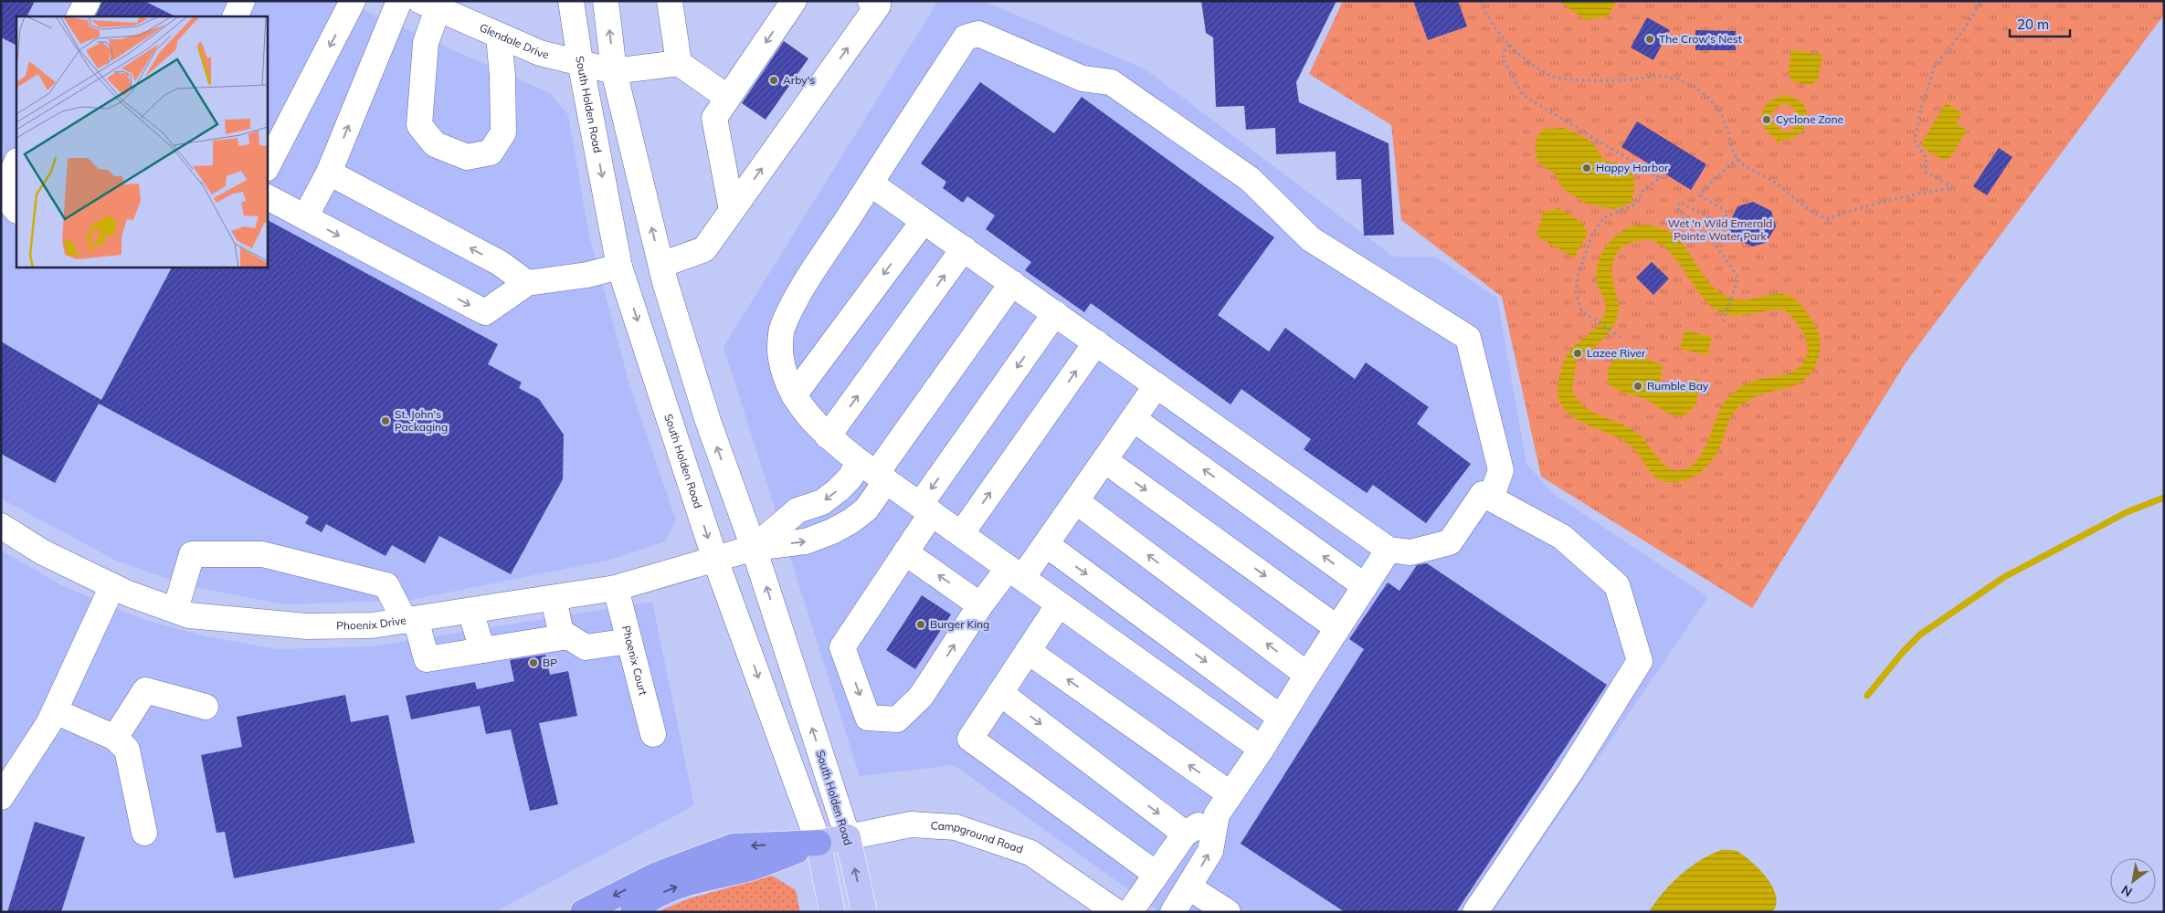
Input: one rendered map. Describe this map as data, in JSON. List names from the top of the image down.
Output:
{
  "streets": {
    "main road": ["South Holden Road", "Campground Road"],
    "street": ["Glendale Drive", "Phoenix Drive", "Phoenix Court"]
  },
  "crossings": [
    ["Glendale Drive", "South Holden Road"],
    ["South Holden Road", "Phoenix Drive"],
    ["South Holden Road", "Campground Road"],
    ["Phoenix Drive", "Phoenix Court"]
  ],
  "parks": ["Wet 'n Wild Emerald Pointe Water Park"],
  "places": [
    "The Crow's Nest",
    "Arby's",
    "Cyclone Zone",
    "Happy Harbor",
    "Lazee River",
    "Rumble Bay",
    "St. John's Packaging",
    "Burger King",
    "BP"
  ],
  "scale_bar": "20 m",
  "north": "bottom left"
}
